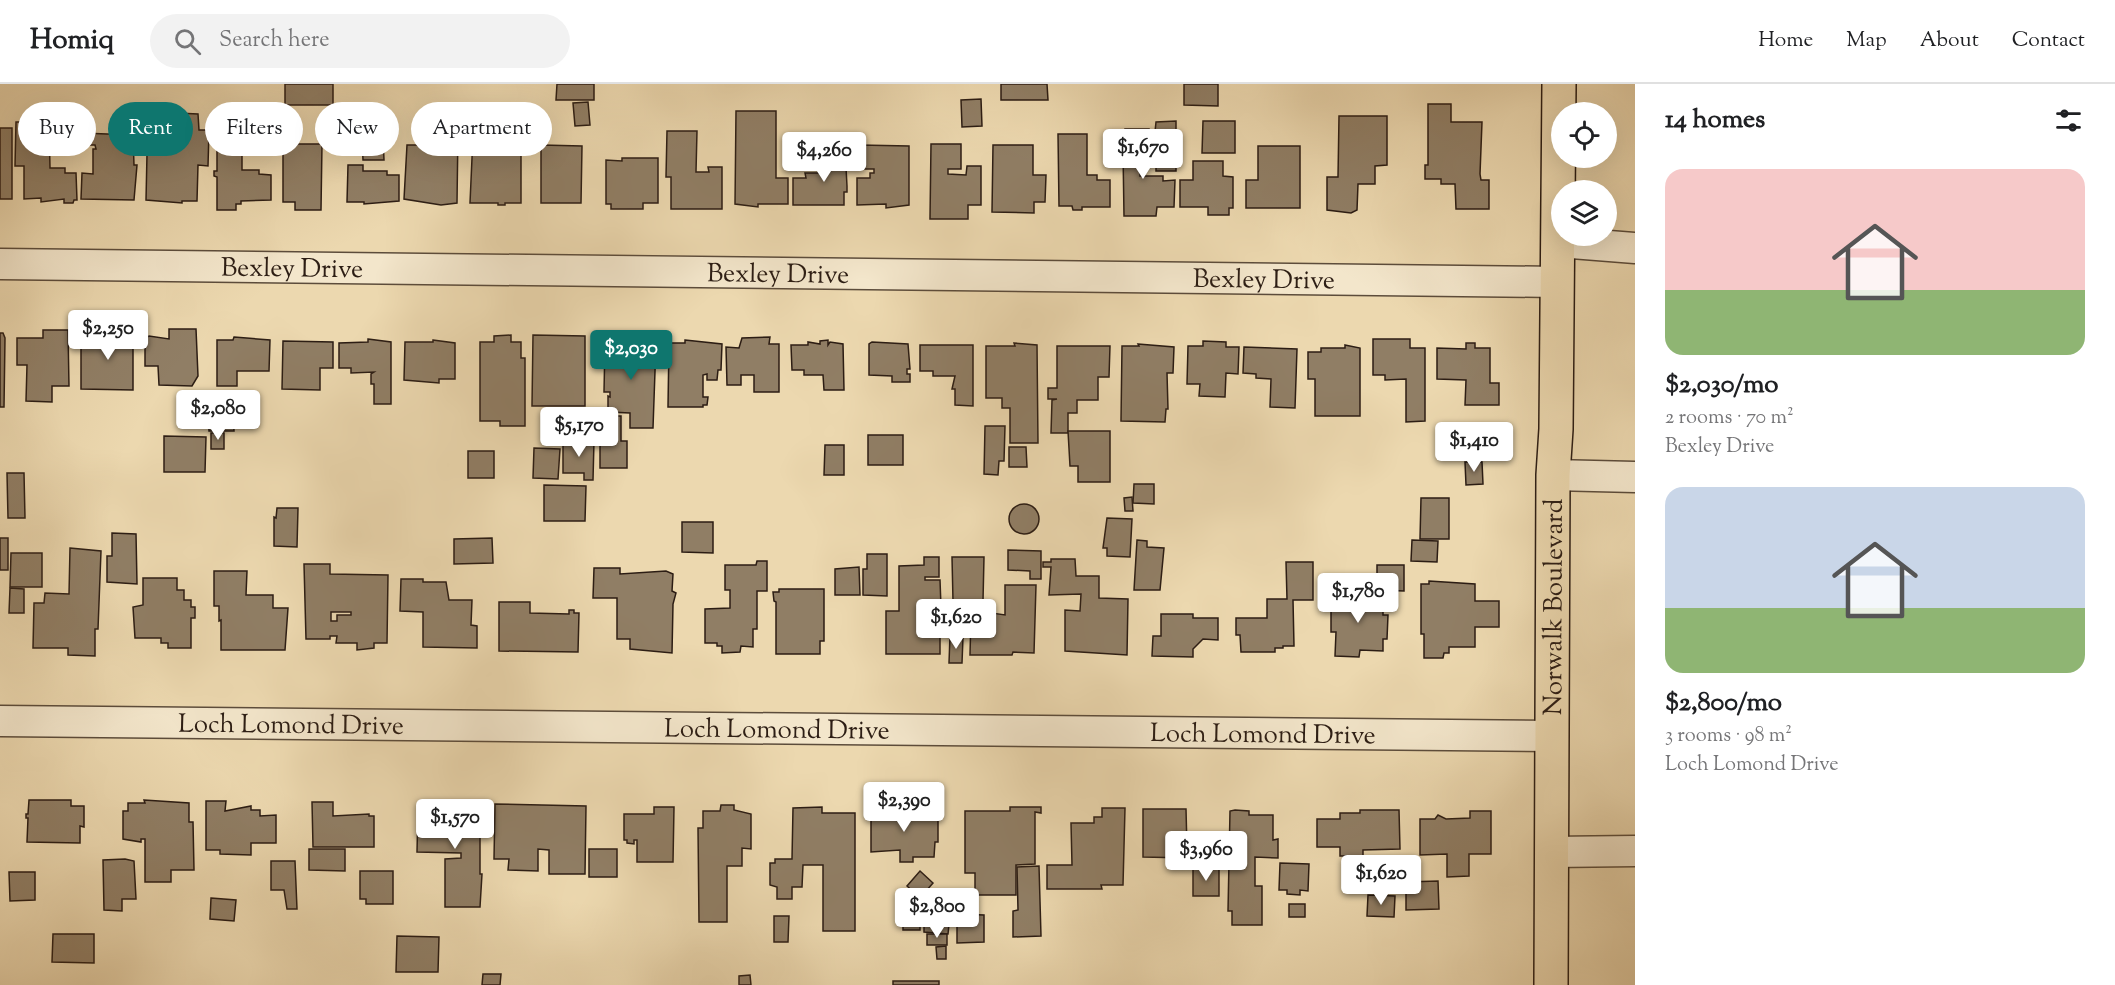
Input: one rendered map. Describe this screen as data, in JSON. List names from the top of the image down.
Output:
{
  "streets": {
    "main road": ["Norwalk Boulevard"],
    "street": ["Bexley Drive", "Loch Lomond Drive"]
  },
  "crossings": [
    ["Bexley Drive", "Norwalk Boulevard"],
    ["Norwalk Boulevard", "Loch Lomond Drive"]
  ],
  "page": {
    "header": "Homiq",
    "search": "Search here",
    "nav": [
      "Home",
      "Map",
      "About",
      "Contact"
    ],
    "heading": "14 homes",
    "chip": [
      "Buy",
      "Rent",
      "Filters",
      "New",
      "Apartment"
    ],
    "price": [
      "$1,670",
      "$4,260",
      "$2,250",
      "$2,030",
      "$2,080",
      "$5,170",
      "$1,410",
      "$1,780",
      "$1,620",
      "$2,390",
      "$1,570",
      "$3,960",
      "$1,620",
      "$2,800"
    ],
    "list": [
      {
        "name": "$2,030/mo",
        "note": "2 rooms · 70 m² · Bexley Drive"
      },
      {
        "name": "$2,800/mo",
        "note": "3 rooms · 98 m² · Loch Lomond Drive"
      }
    ]
  }
}
